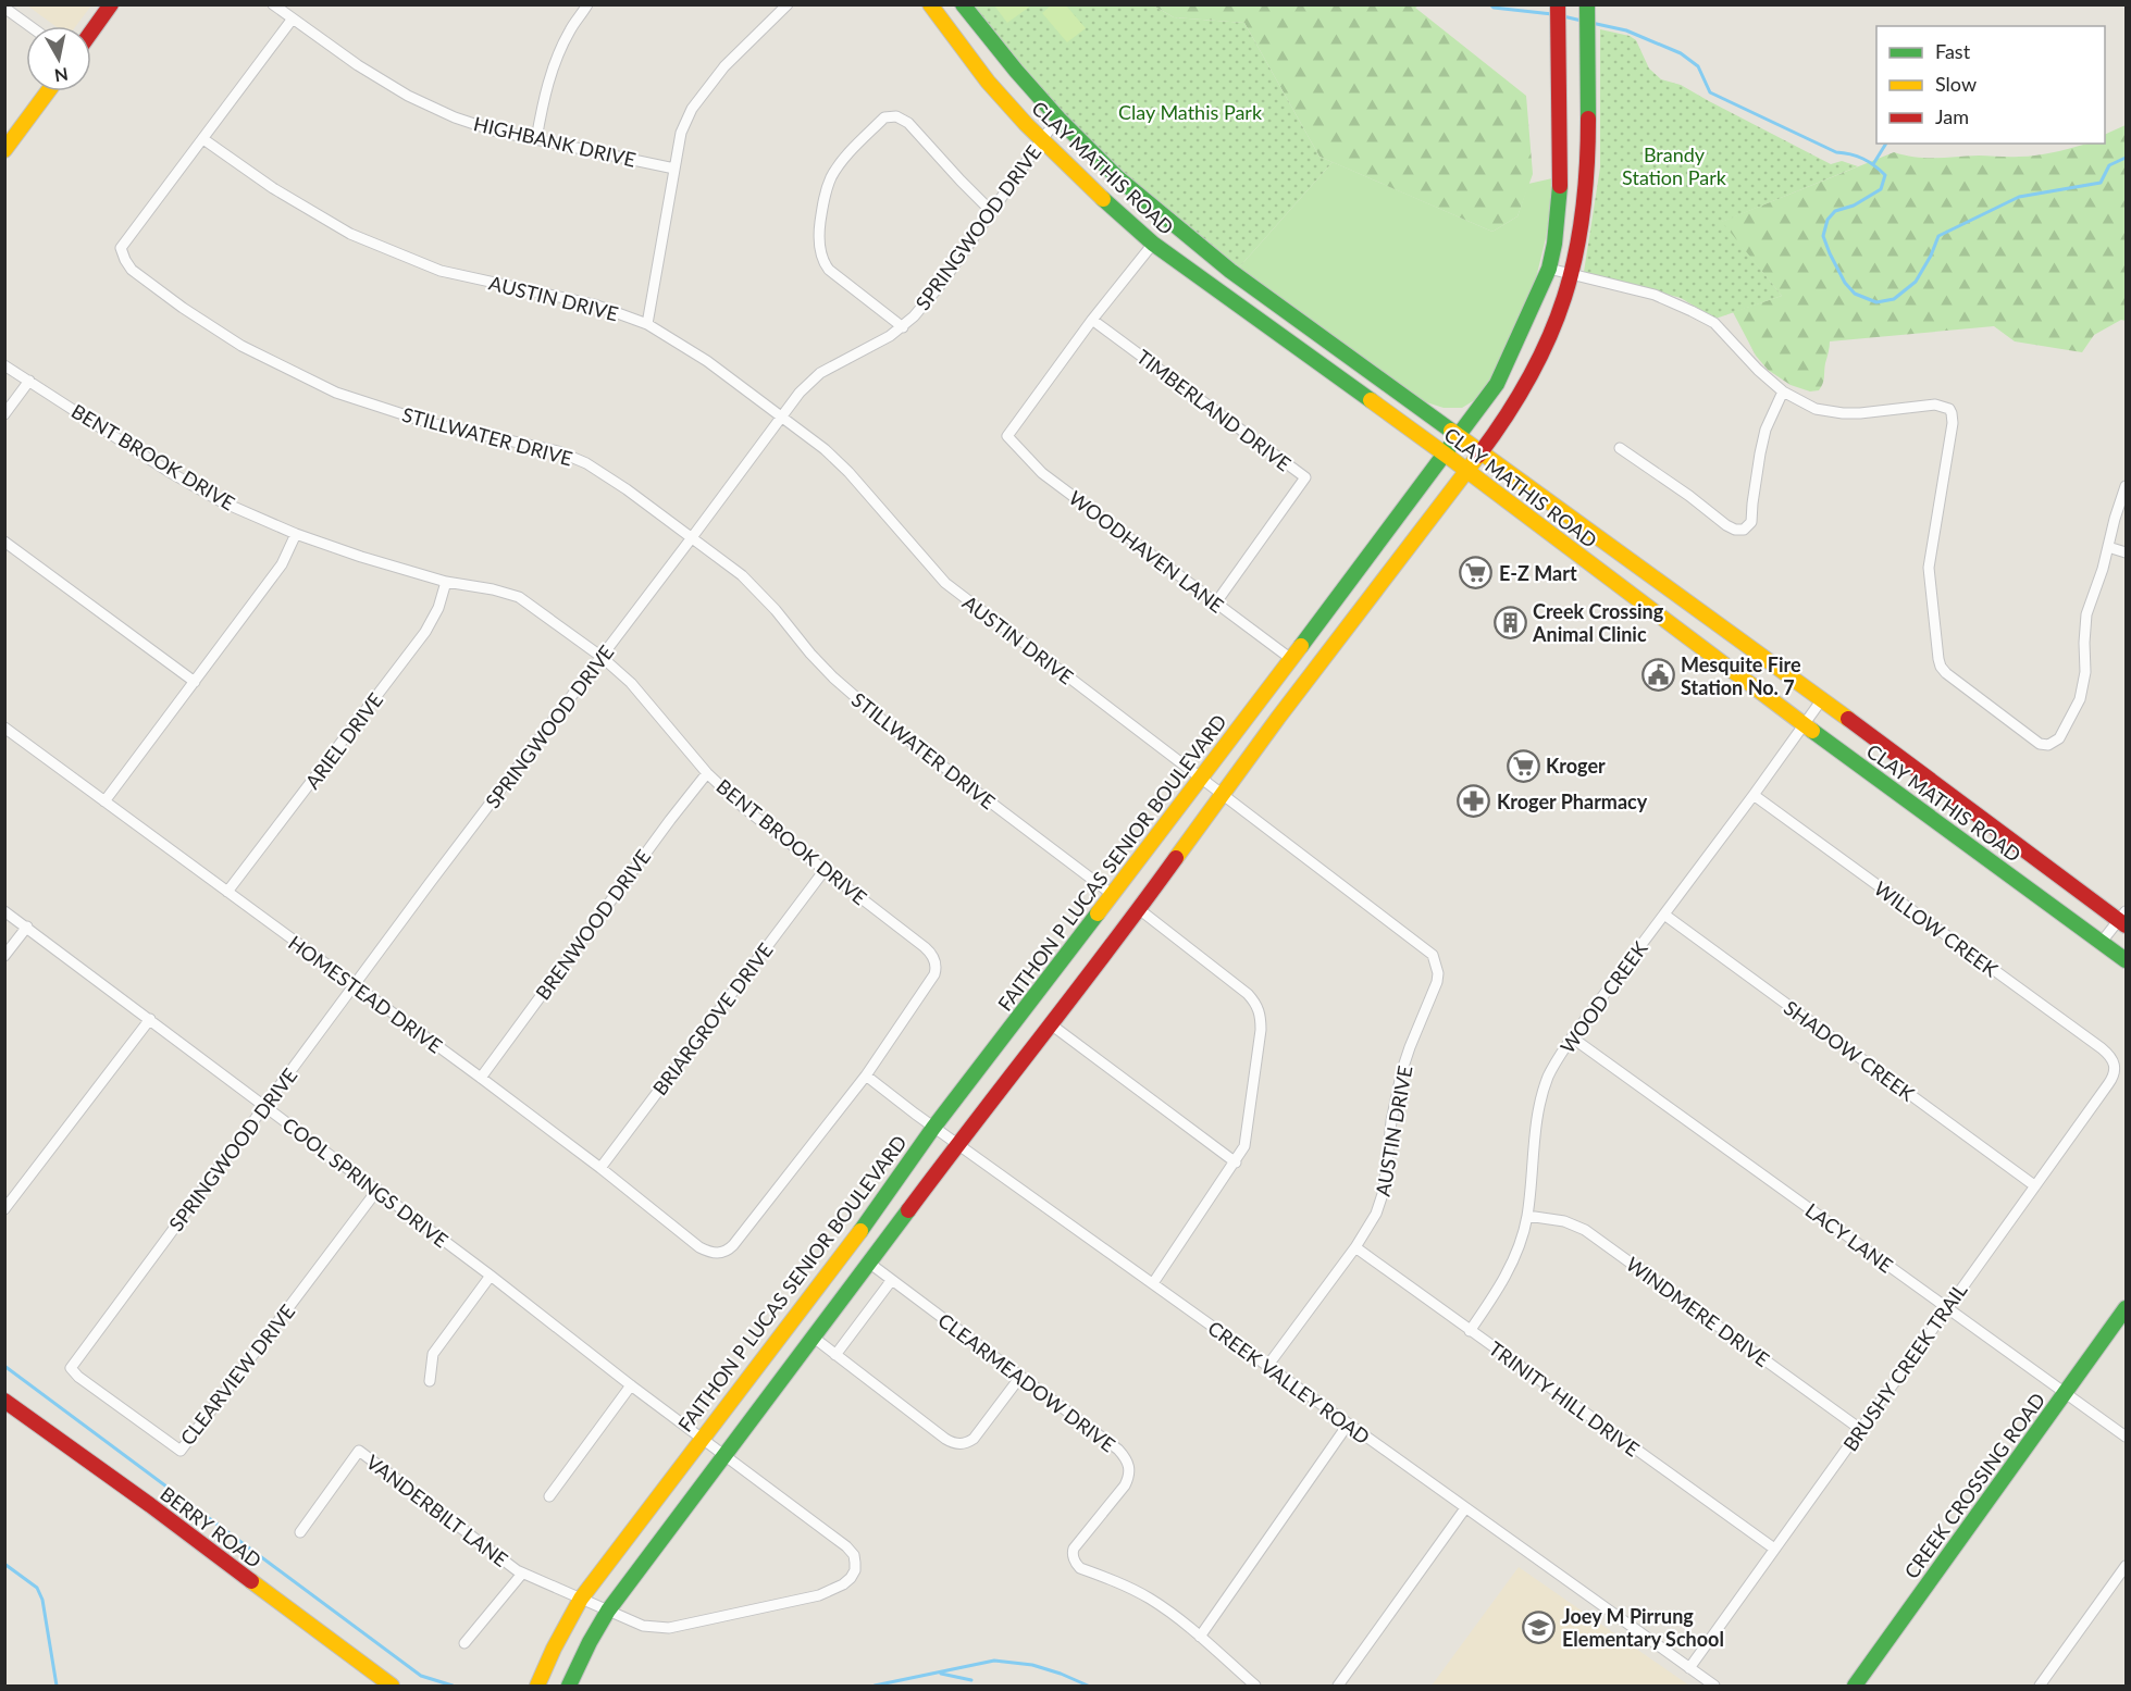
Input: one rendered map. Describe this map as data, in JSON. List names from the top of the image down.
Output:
{
  "streets": {
    "street": [
      "HIGHBANK DRIVE",
      "CLAY MATHIS ROAD",
      "SPRINGWOOD DRIVE",
      "AUSTIN DRIVE",
      "TIMBERLAND DRIVE",
      "STILLWATER DRIVE",
      "BENT BROOK DRIVE",
      "WOODHAVEN LANE",
      "ARIEL DRIVE",
      "FAITHON P LUCAS SENIOR BOULEVARD",
      "BRENWOOD DRIVE",
      "WILLOW CREEK",
      "HOMESTEAD DRIVE",
      "WOOD CREEK",
      "BRIARGROVE DRIVE",
      "SHADOW CREEK",
      "COOL SPRINGS DRIVE",
      "LACY LANE",
      "WINDMERE DRIVE",
      "BRUSHY CREEK TRAIL",
      "CLEARVIEW DRIVE",
      "CLEARMEADOW DRIVE",
      "CREEK VALLEY ROAD",
      "TRINITY HILL DRIVE",
      "CREEK CROSSING ROAD",
      "VANDERBILT LANE",
      "BERRY ROAD"
    ]
  },
  "crossings": [
    ["HIGHBANK DRIVE", "STILLWATER DRIVE"],
    ["CLAY MATHIS ROAD", "SPRINGWOOD DRIVE"],
    ["CLAY MATHIS ROAD", "FAITHON P LUCAS SENIOR BOULEVARD"],
    ["CLAY MATHIS ROAD", "WOOD CREEK"],
    ["SPRINGWOOD DRIVE", "AUSTIN DRIVE"],
    ["SPRINGWOOD DRIVE", "STILLWATER DRIVE"],
    ["SPRINGWOOD DRIVE", "BENT BROOK DRIVE"],
    ["SPRINGWOOD DRIVE", "HOMESTEAD DRIVE"],
    ["SPRINGWOOD DRIVE", "COOL SPRINGS DRIVE"],
    ["SPRINGWOOD DRIVE", "CLEARVIEW DRIVE"],
    ["AUSTIN DRIVE", "STILLWATER DRIVE"],
    ["AUSTIN DRIVE", "FAITHON P LUCAS SENIOR BOULEVARD"],
    ["AUSTIN DRIVE", "CREEK VALLEY ROAD"],
    ["AUSTIN DRIVE", "TRINITY HILL DRIVE"],
    ["TIMBERLAND DRIVE", "WOODHAVEN LANE"],
    ["STILLWATER DRIVE", "FAITHON P LUCAS SENIOR BOULEVARD"],
    ["BENT BROOK DRIVE", "ARIEL DRIVE"],
    ["BENT BROOK DRIVE", "BRENWOOD DRIVE"],
    ["BENT BROOK DRIVE", "HOMESTEAD DRIVE"],
    ["BENT BROOK DRIVE", "BRIARGROVE DRIVE"],
    ["BENT BROOK DRIVE", "CREEK VALLEY ROAD"],
    ["WOODHAVEN LANE", "FAITHON P LUCAS SENIOR BOULEVARD"],
    ["ARIEL DRIVE", "HOMESTEAD DRIVE"],
    ["FAITHON P LUCAS SENIOR BOULEVARD", "COOL SPRINGS DRIVE"],
    ["FAITHON P LUCAS SENIOR BOULEVARD", "CREEK VALLEY ROAD"],
    ["FAITHON P LUCAS SENIOR BOULEVARD", "VANDERBILT LANE"],
    ["BRENWOOD DRIVE", "HOMESTEAD DRIVE"],
    ["WILLOW CREEK", "WOOD CREEK"],
    ["WILLOW CREEK", "BRUSHY CREEK TRAIL"],
    ["HOMESTEAD DRIVE", "BRIARGROVE DRIVE"],
    ["WOOD CREEK", "SHADOW CREEK"],
    ["WOOD CREEK", "LACY LANE"],
    ["WOOD CREEK", "WINDMERE DRIVE"],
    ["WOOD CREEK", "TRINITY HILL DRIVE"],
    ["SHADOW CREEK", "BRUSHY CREEK TRAIL"],
    ["COOL SPRINGS DRIVE", "CLEARVIEW DRIVE"],
    ["COOL SPRINGS DRIVE", "VANDERBILT LANE"],
    ["LACY LANE", "BRUSHY CREEK TRAIL"],
    ["LACY LANE", "CREEK CROSSING ROAD"],
    ["WINDMERE DRIVE", "BRUSHY CREEK TRAIL"],
    ["BRUSHY CREEK TRAIL", "CREEK VALLEY ROAD"],
    ["BRUSHY CREEK TRAIL", "TRINITY HILL DRIVE"]
  ],
  "parks": ["Clay Mathis Park", "Brandy Station Park"],
  "places": {
    "supermarket": ["E-Z Mart", "Kroger"],
    "building": ["Creek Crossing Animal Clinic"],
    "public building": ["Mesquite Fire Station No. 7"],
    "pharmacy": ["Kroger Pharmacy"],
    "school or university": ["Joey M Pirrung Elementary School"]
  },
  "legend": ["Fast", "Slow", "Jam"],
  "north": "bottom"
}
